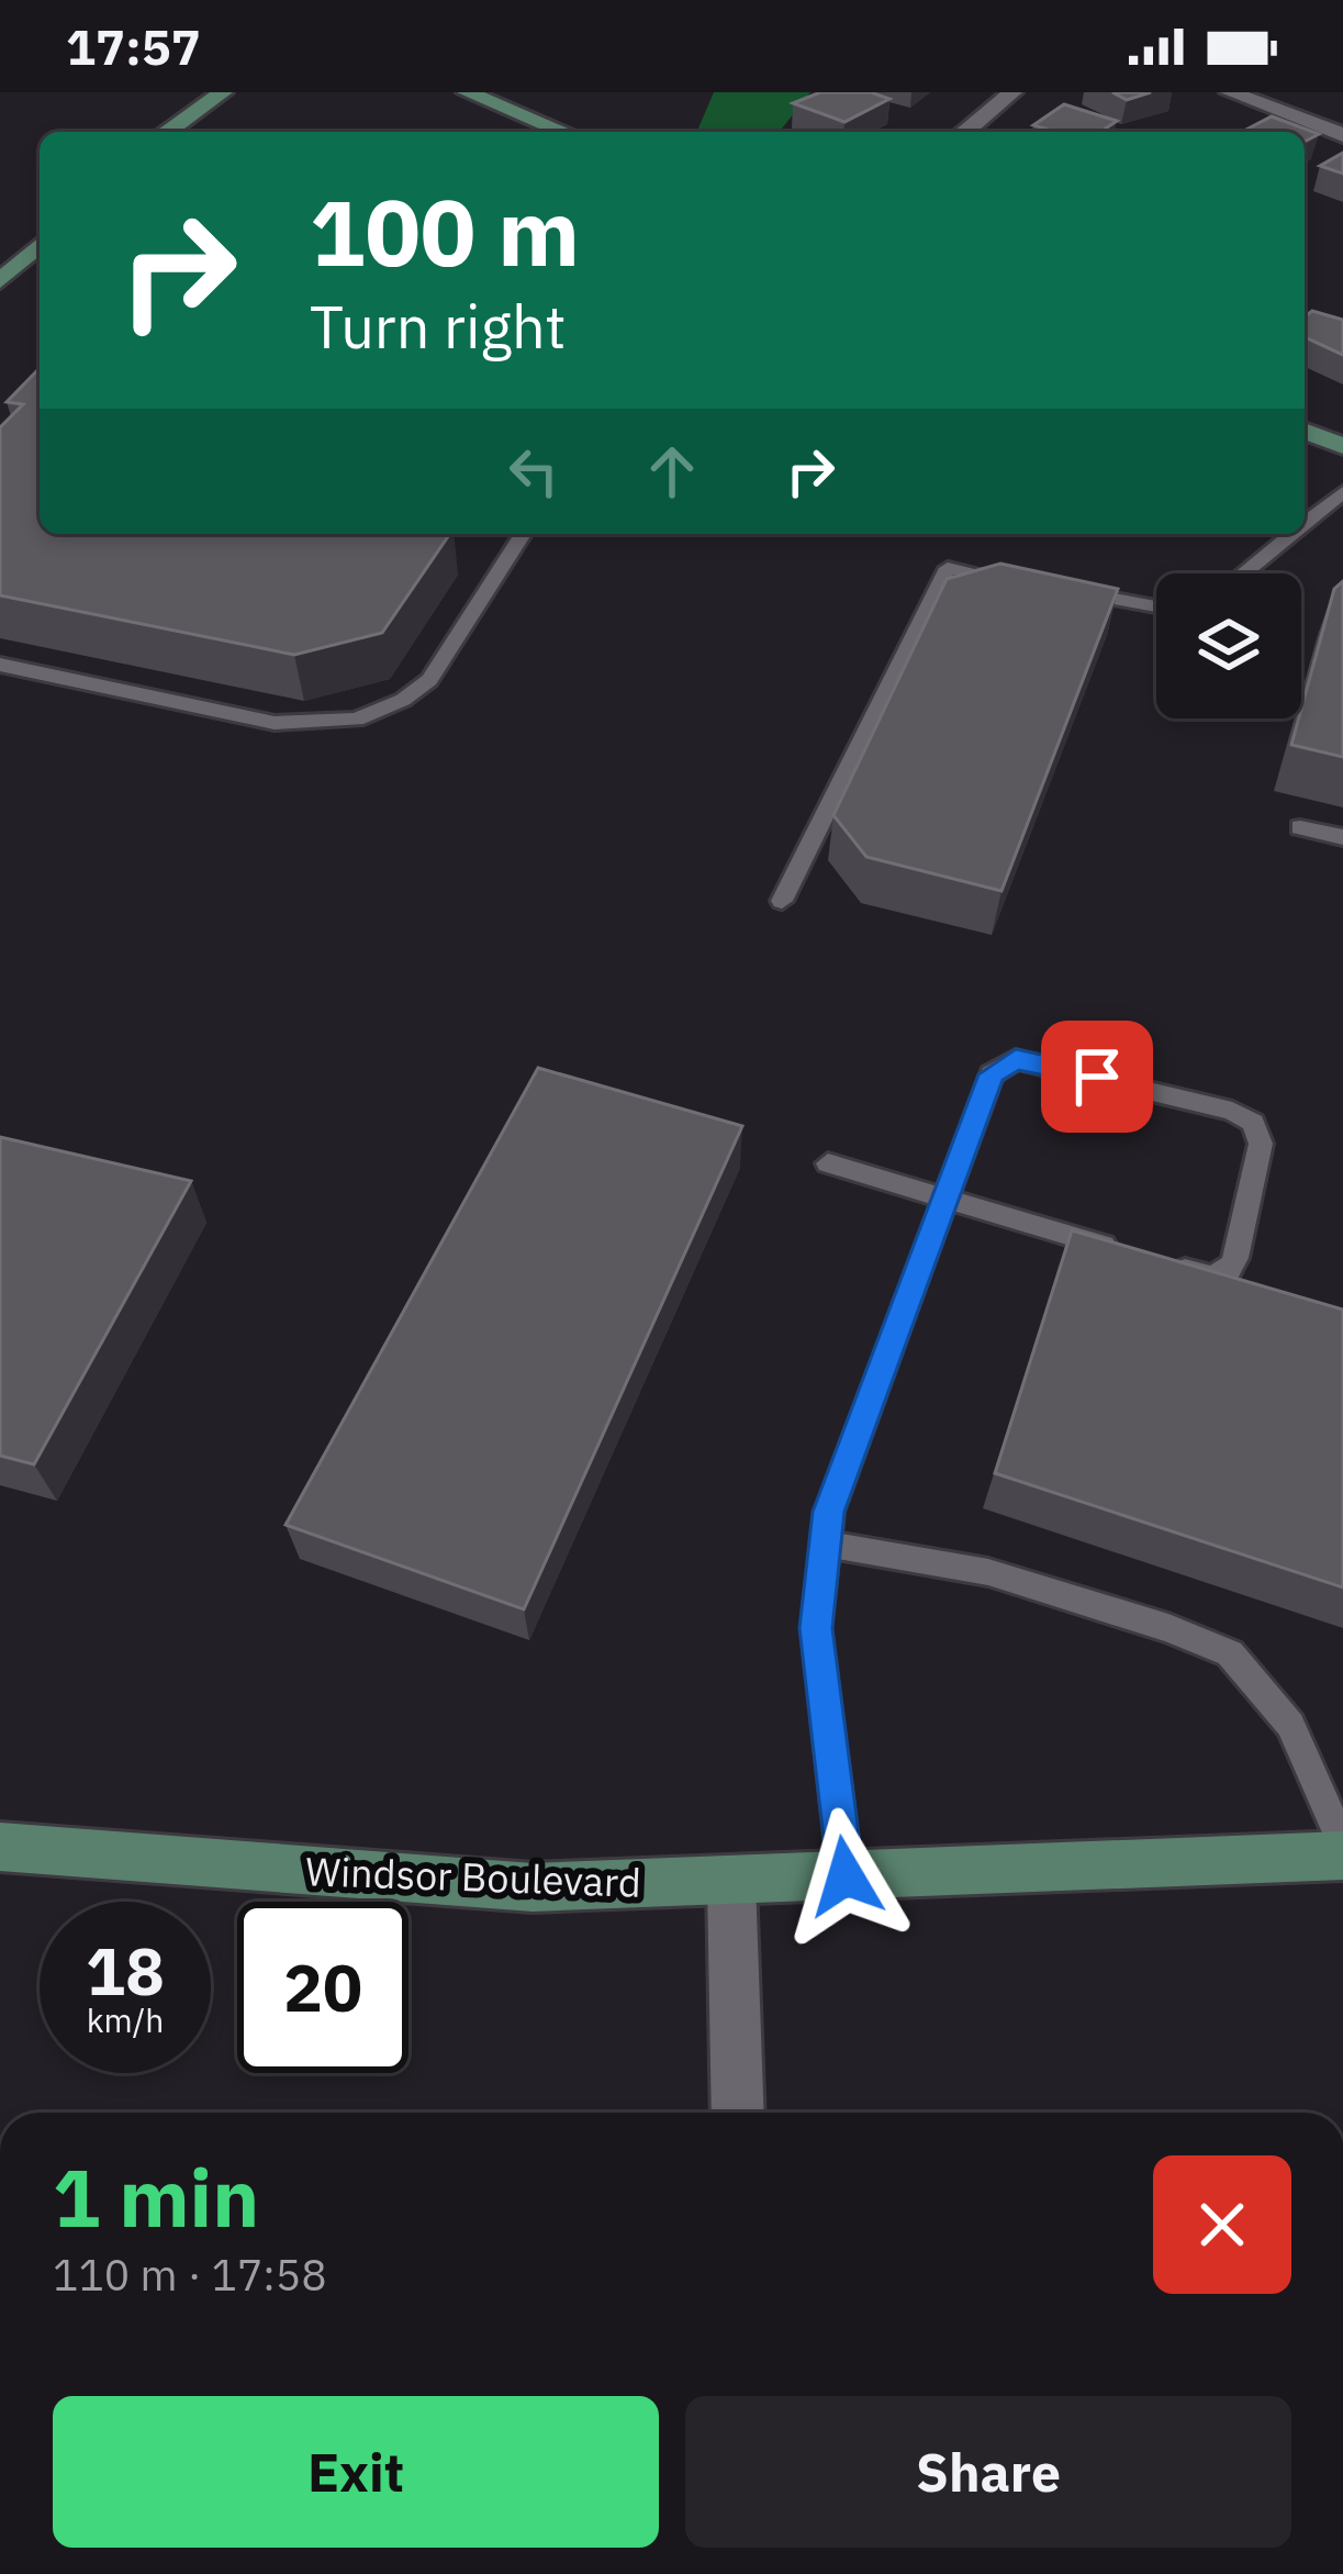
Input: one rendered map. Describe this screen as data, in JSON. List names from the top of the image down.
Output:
{
  "streets": {
    "main road": ["Windsor Boulevard"]
  },
  "page": {
    "status": "17:57",
    "turn": ["100 m", "Turn right"],
    "speed": "18 km/h",
    "limit": "20",
    "heading": ["1 min", "110 m · 17:58"],
    "buttons": ["Exit", "Share"]
  }
}
